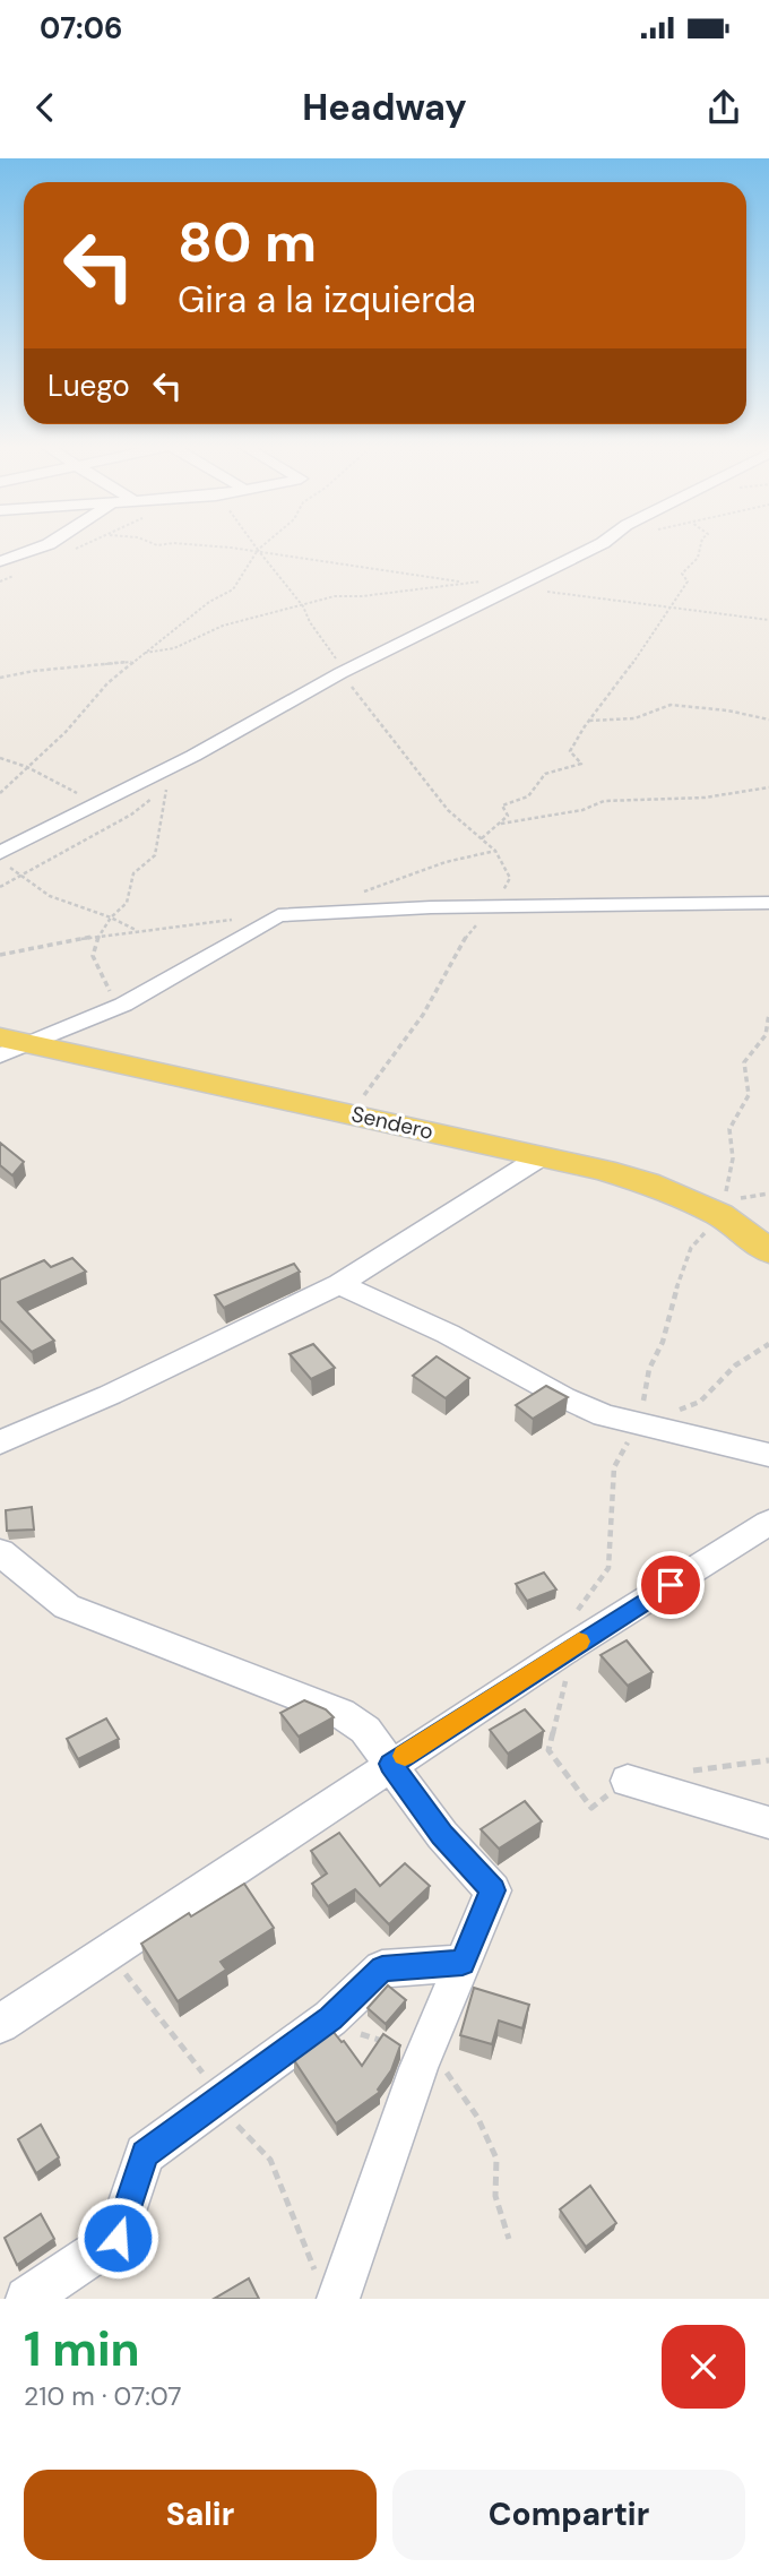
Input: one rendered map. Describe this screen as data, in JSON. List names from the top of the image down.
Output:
{
  "streets": {
    "main road": ["Sendero"]
  },
  "page": {
    "status": "07:06",
    "header": "Headway",
    "turn": ["80 m", "Gira a la izquierda"],
    "then": "Luego",
    "heading": ["1 min", "210 m · 07:07"],
    "buttons": ["Salir", "Compartir"]
  }
}
